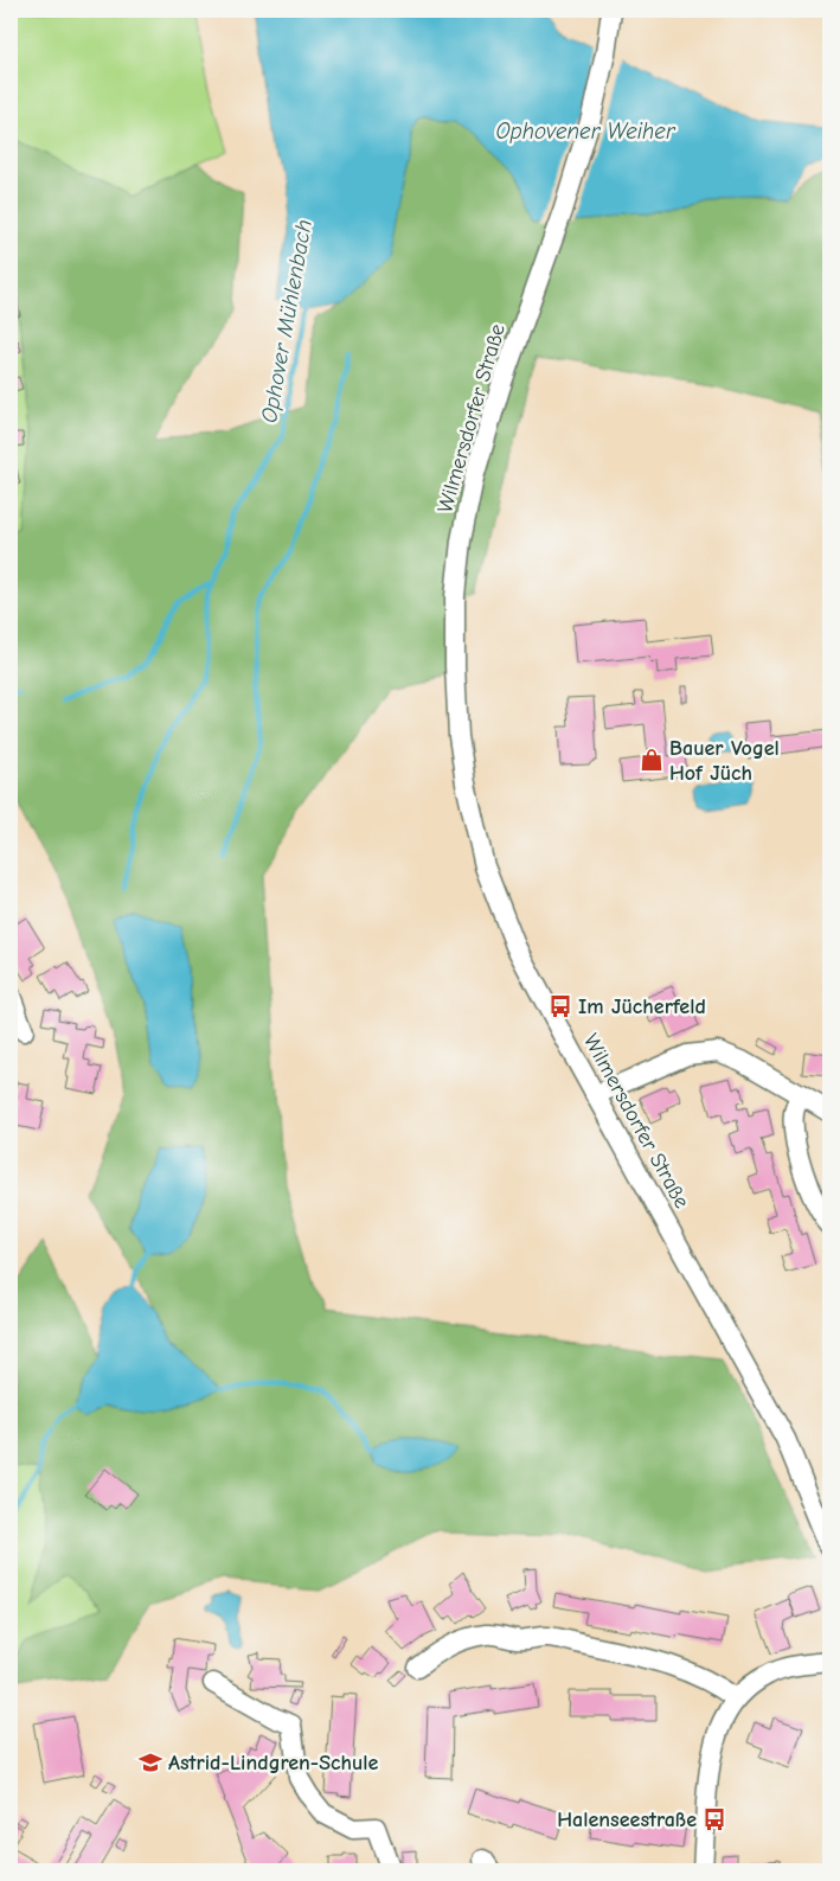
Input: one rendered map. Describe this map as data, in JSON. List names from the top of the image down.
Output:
{
  "streets": {
    "street": ["Wilmersdorfer Straße"]
  },
  "water": ["Ophovener Weiher", "Ophover Mühlenbach"],
  "places": {
    "shop": ["Bauer Vogel Hof Jüch"],
    "bus stop": ["Im Jücherfeld", "Halenseestraße"],
    "school or university": ["Astrid-Lindgren-Schule"]
  }
}
